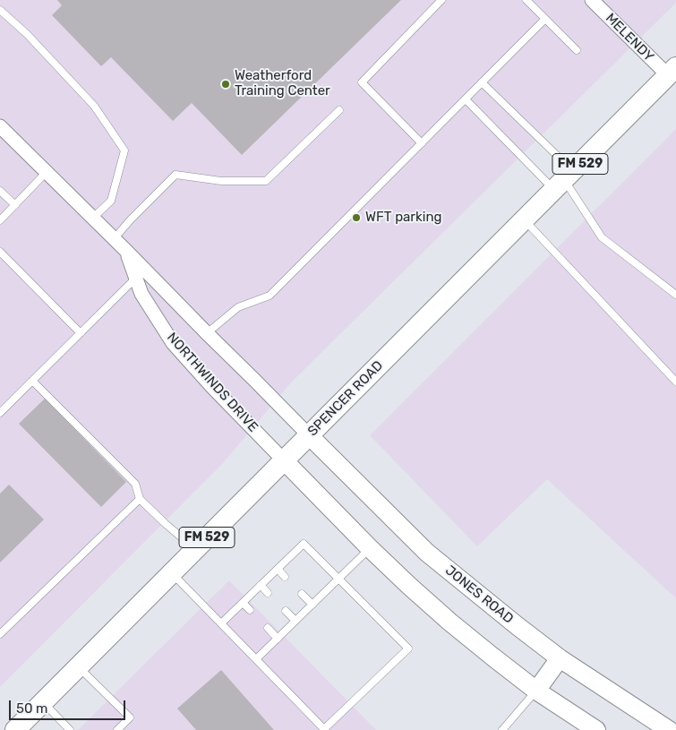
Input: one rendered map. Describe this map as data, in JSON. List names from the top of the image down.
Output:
{
  "streets": {
    "main road": ["FM 529", "SPENCER ROAD", "JONES ROAD"],
    "street": ["MELENDY", "NORTHWINDS DRIVE"]
  },
  "crossings": [
    ["MELENDY", "SPENCER ROAD"],
    ["NORTHWINDS DRIVE", "SPENCER ROAD"],
    ["NORTHWINDS DRIVE", "JONES ROAD"],
    ["SPENCER ROAD", "JONES ROAD"]
  ],
  "places": ["Weatherford Training Center", "WFT parking"],
  "scale_bar": "50 m"
}
